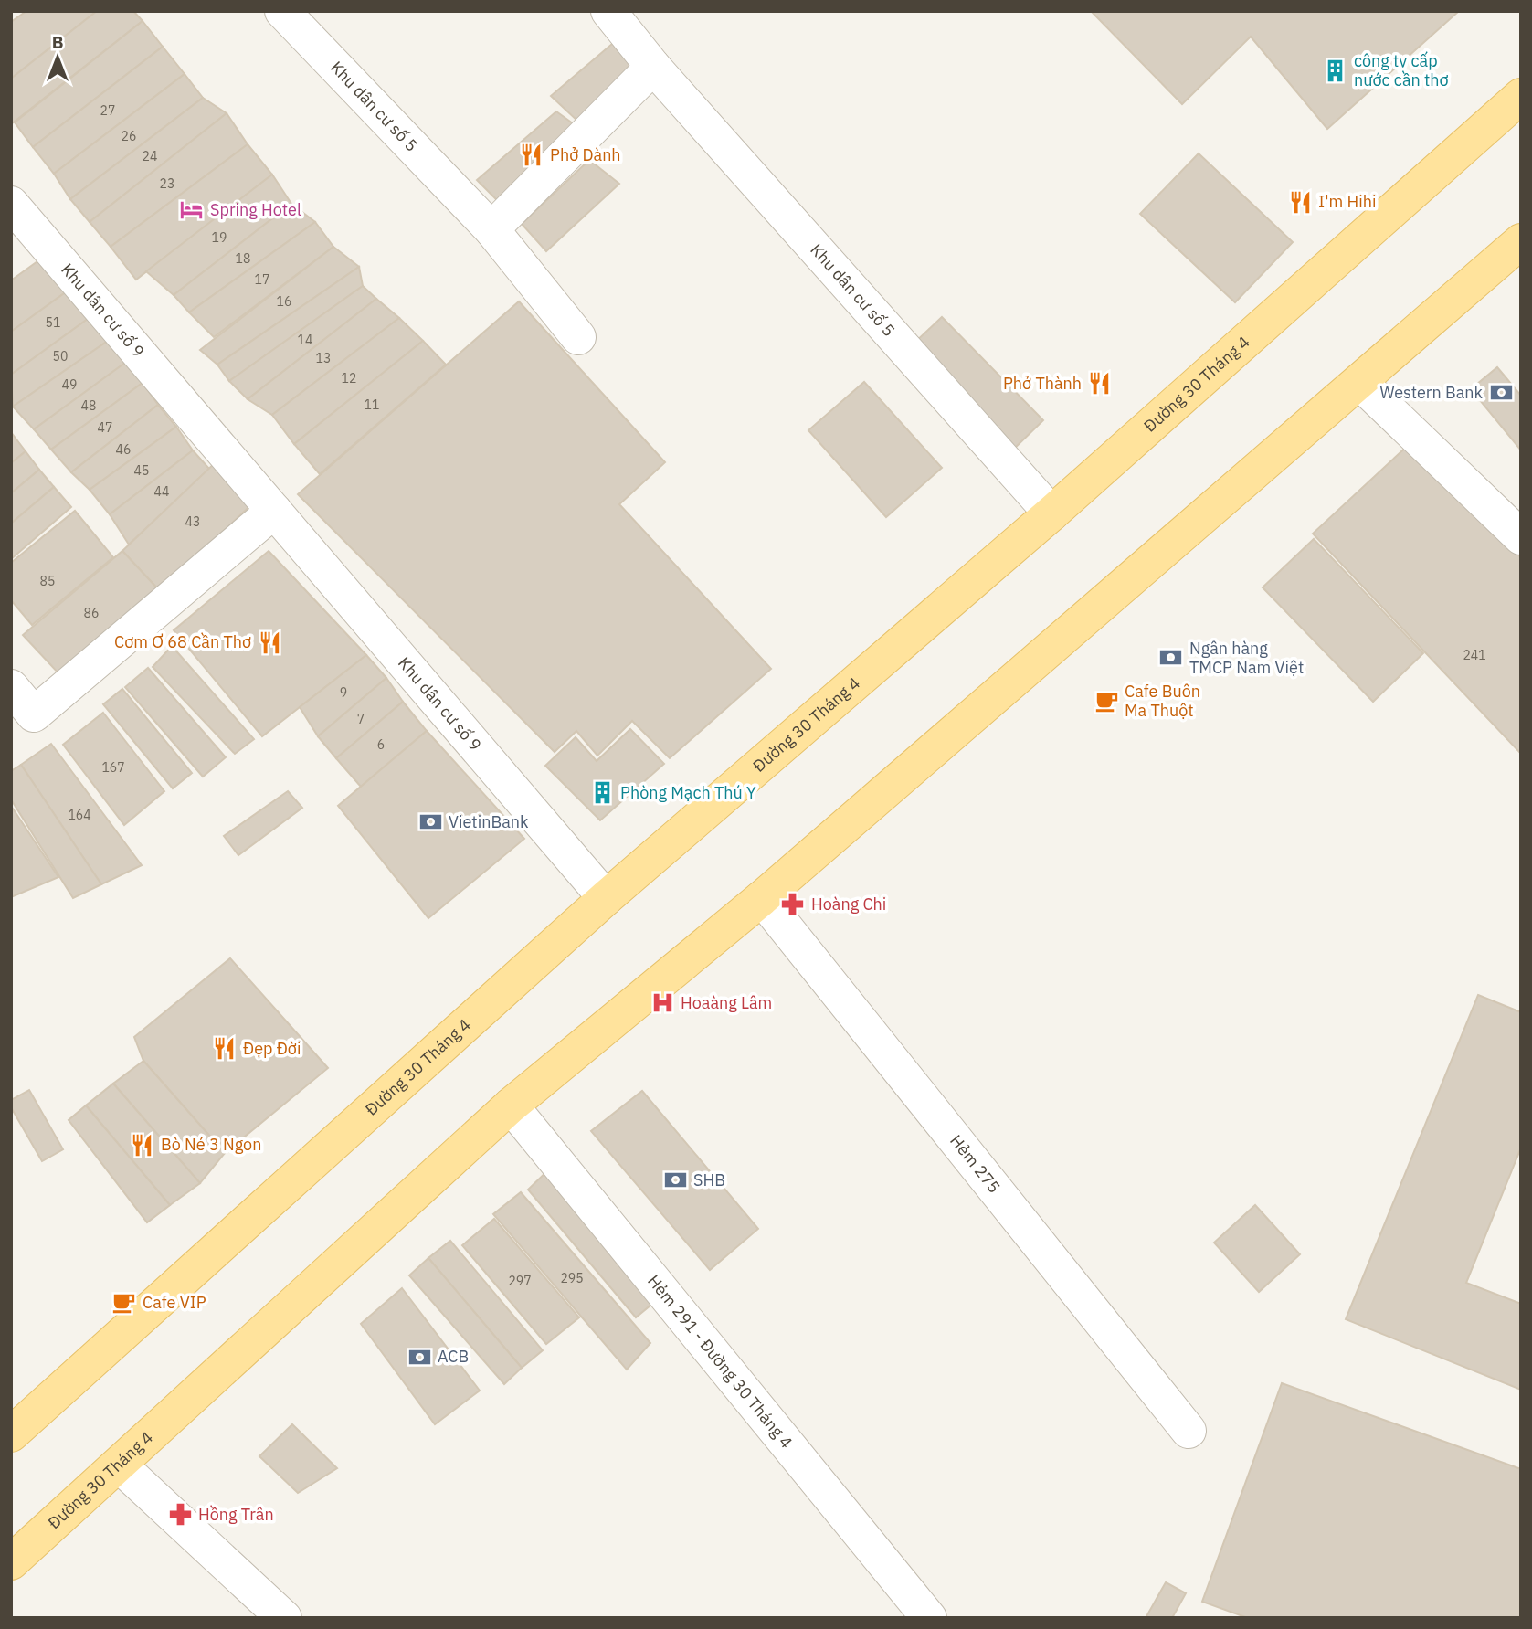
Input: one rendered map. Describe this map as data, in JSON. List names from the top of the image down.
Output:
{
  "streets": {
    "main road": ["Đường 30 Tháng 4"],
    "street": [
      "Khu dân cư số 5",
      "Khu dân cư số 9",
      "Hẻm 275",
      "Hẻm 291 - Đường 30 Tháng 4"
    ]
  },
  "crossings": [
    ["Khu dân cư số 5", "Đường 30 Tháng 4"],
    ["Khu dân cư số 9", "Đường 30 Tháng 4"],
    ["Đường 30 Tháng 4", "Hẻm 275"],
    ["Đường 30 Tháng 4", "Hẻm 291 - Đường 30 Tháng 4"]
  ],
  "places": {
    "building": ["công ty cấp nước cần thơ", "Phòng Mạch Thú Y"],
    "restaurant": [
      "Phở Dành",
      "I'm Hihi",
      "Phở Thành",
      "Cơm Ơ 68 Cần Thơ",
      "Đẹp Đời",
      "Bò Né 3 Ngon"
    ],
    "hotel": ["Spring Hotel"],
    "bank": [
      "Western Bank",
      "Ngân hàng TMCP Nam Việt",
      "VietinBank",
      "SHB",
      "ACB"
    ],
    "cafe": ["Cafe Buôn Ma Thuột", "Cafe VIP"],
    "pharmacy": ["Hoàng Chi", "Hồng Trân"],
    "hospital": ["Hoaàng Lâm"]
  },
  "house_numbers": [
    "27",
    "26",
    "24",
    "23",
    "19",
    "18",
    "17",
    "16",
    "51",
    "14",
    "50",
    "13",
    "12",
    "49",
    "11",
    "48",
    "47",
    "46",
    "45",
    "44",
    "43",
    "85",
    "86",
    "241",
    "9",
    "7",
    "6",
    "167",
    "164",
    "295",
    "297"
  ],
  "north": "top"
}
